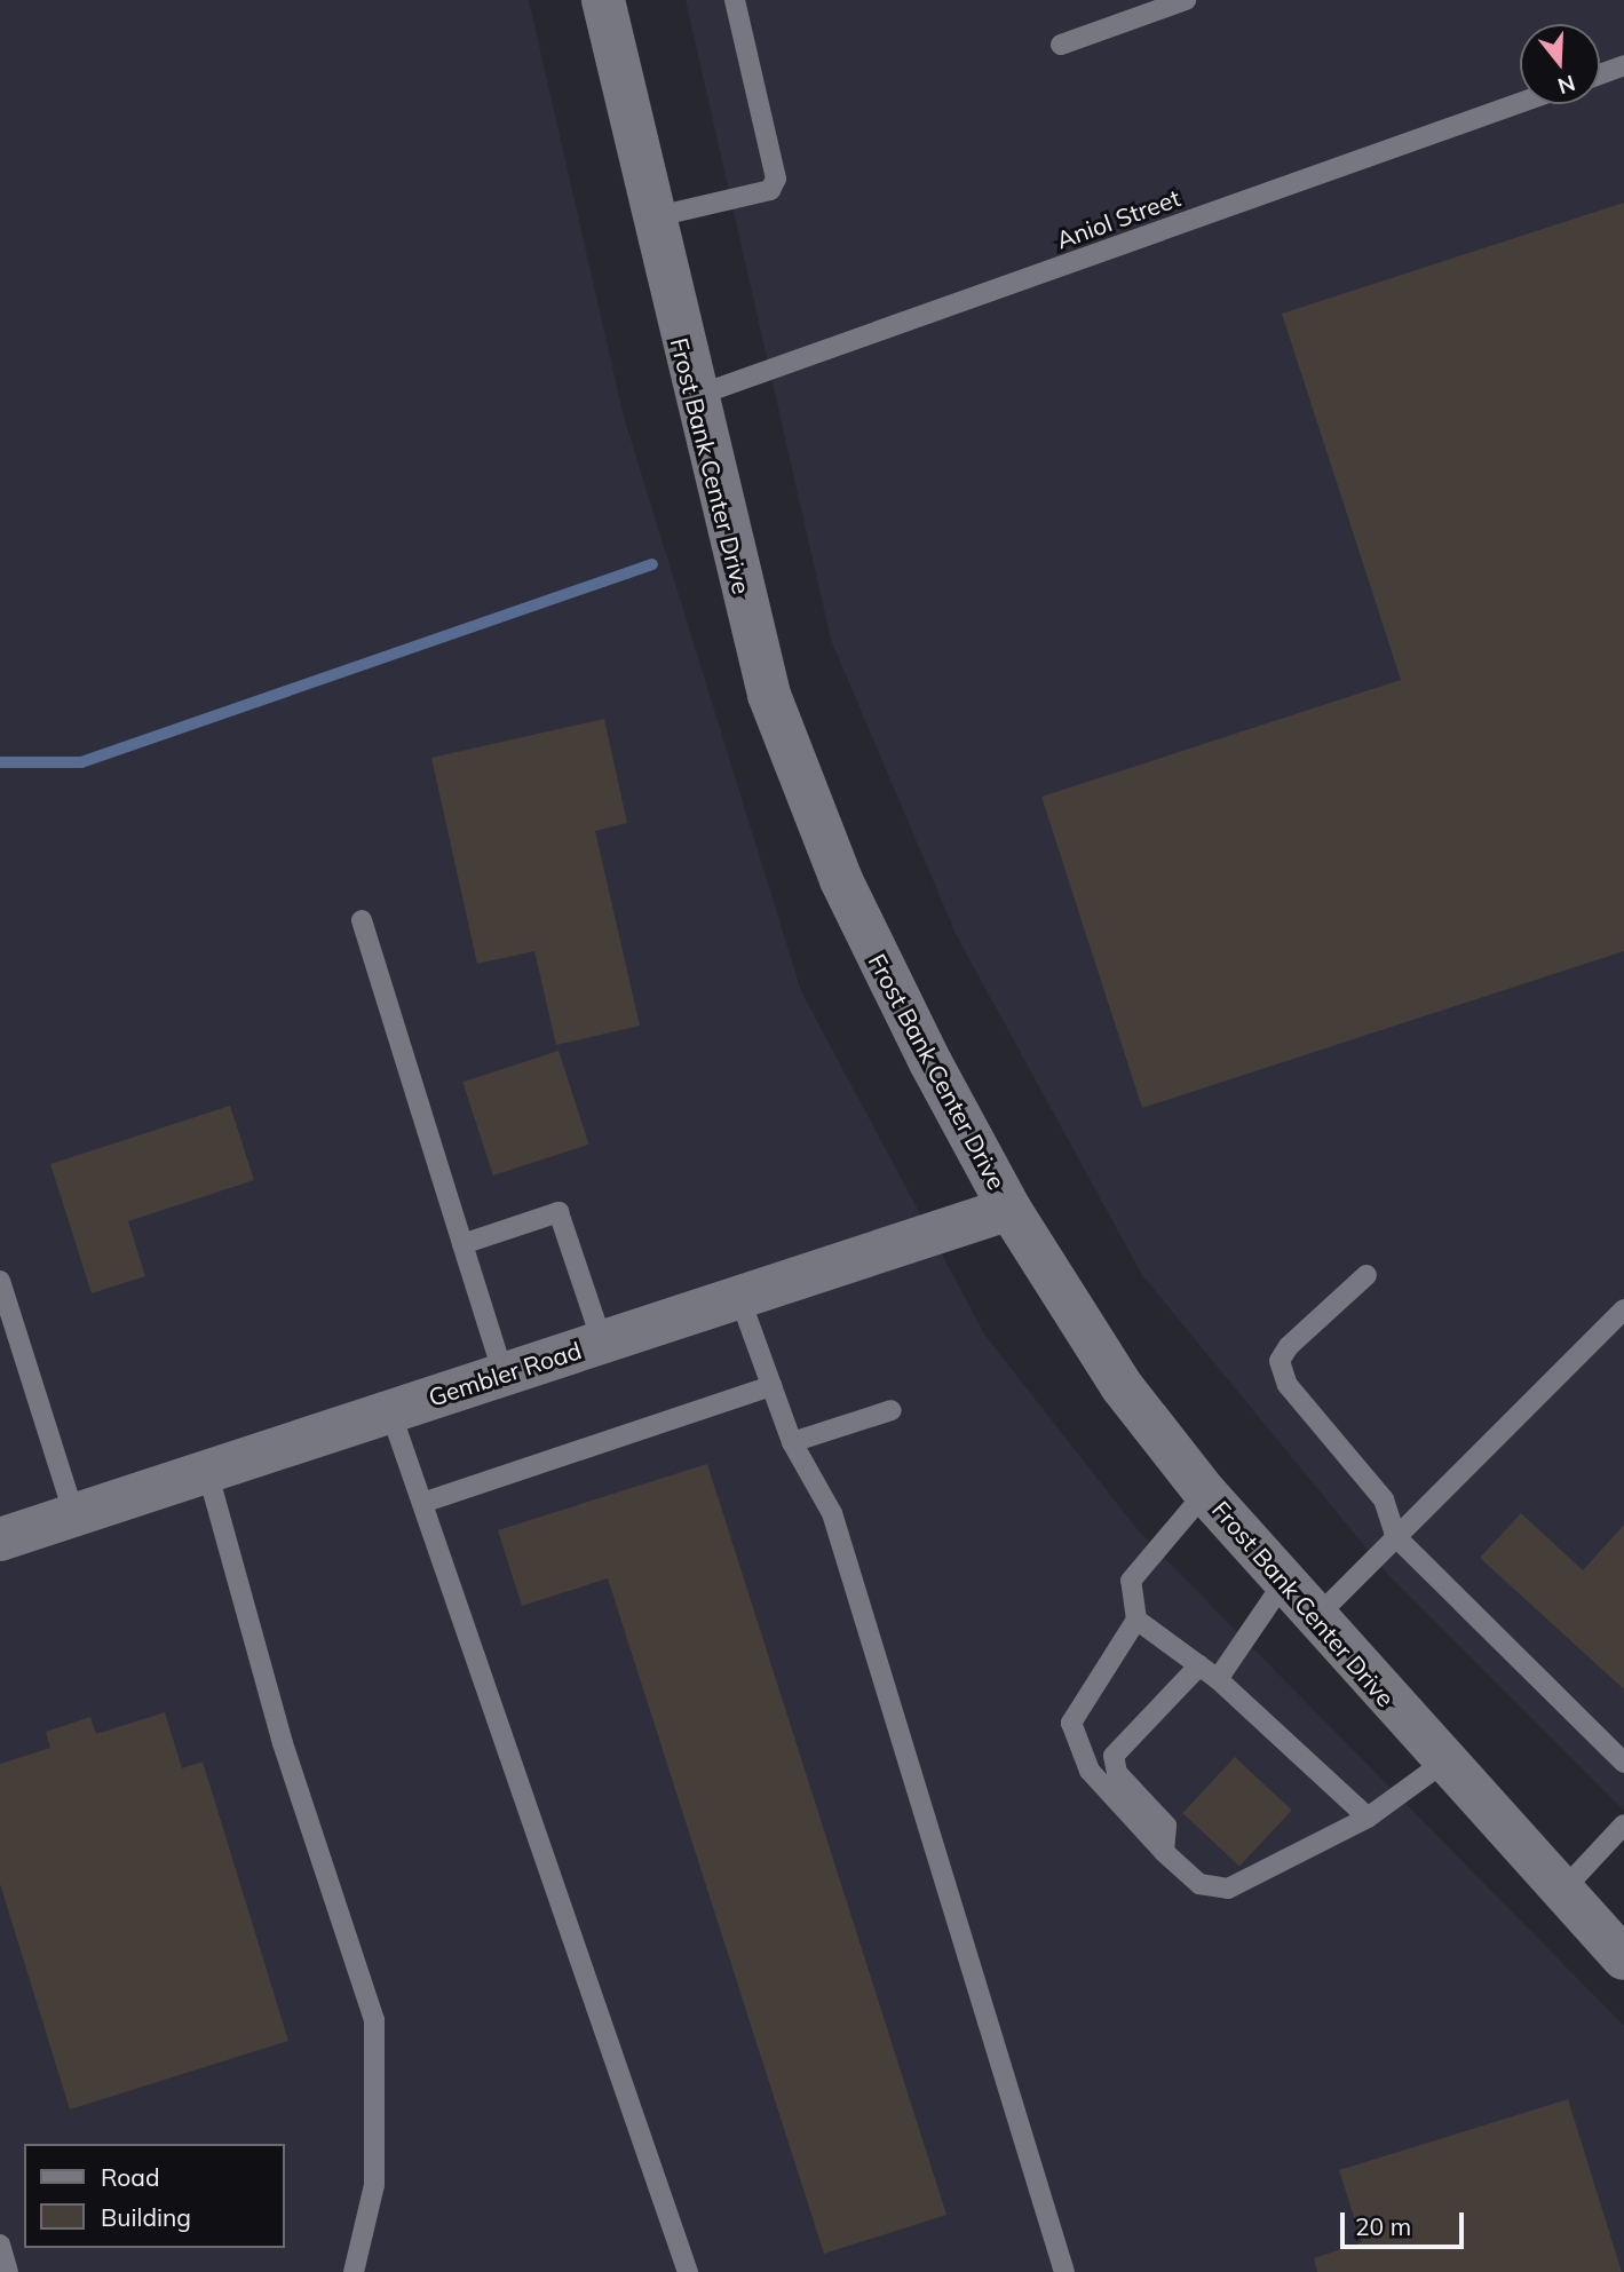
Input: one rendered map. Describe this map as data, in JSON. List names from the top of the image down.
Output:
{
  "streets": {
    "main road": ["Frost Bank Center Drive", "Gembler Road"],
    "lane": ["Aniol Street"]
  },
  "crossings": [
    ["Aniol Street", "Frost Bank Center Drive"],
    ["Frost Bank Center Drive", "Gembler Road"]
  ],
  "legend": ["Road", "Building"],
  "scale_bar": "20 m",
  "north": "bottom"
}
